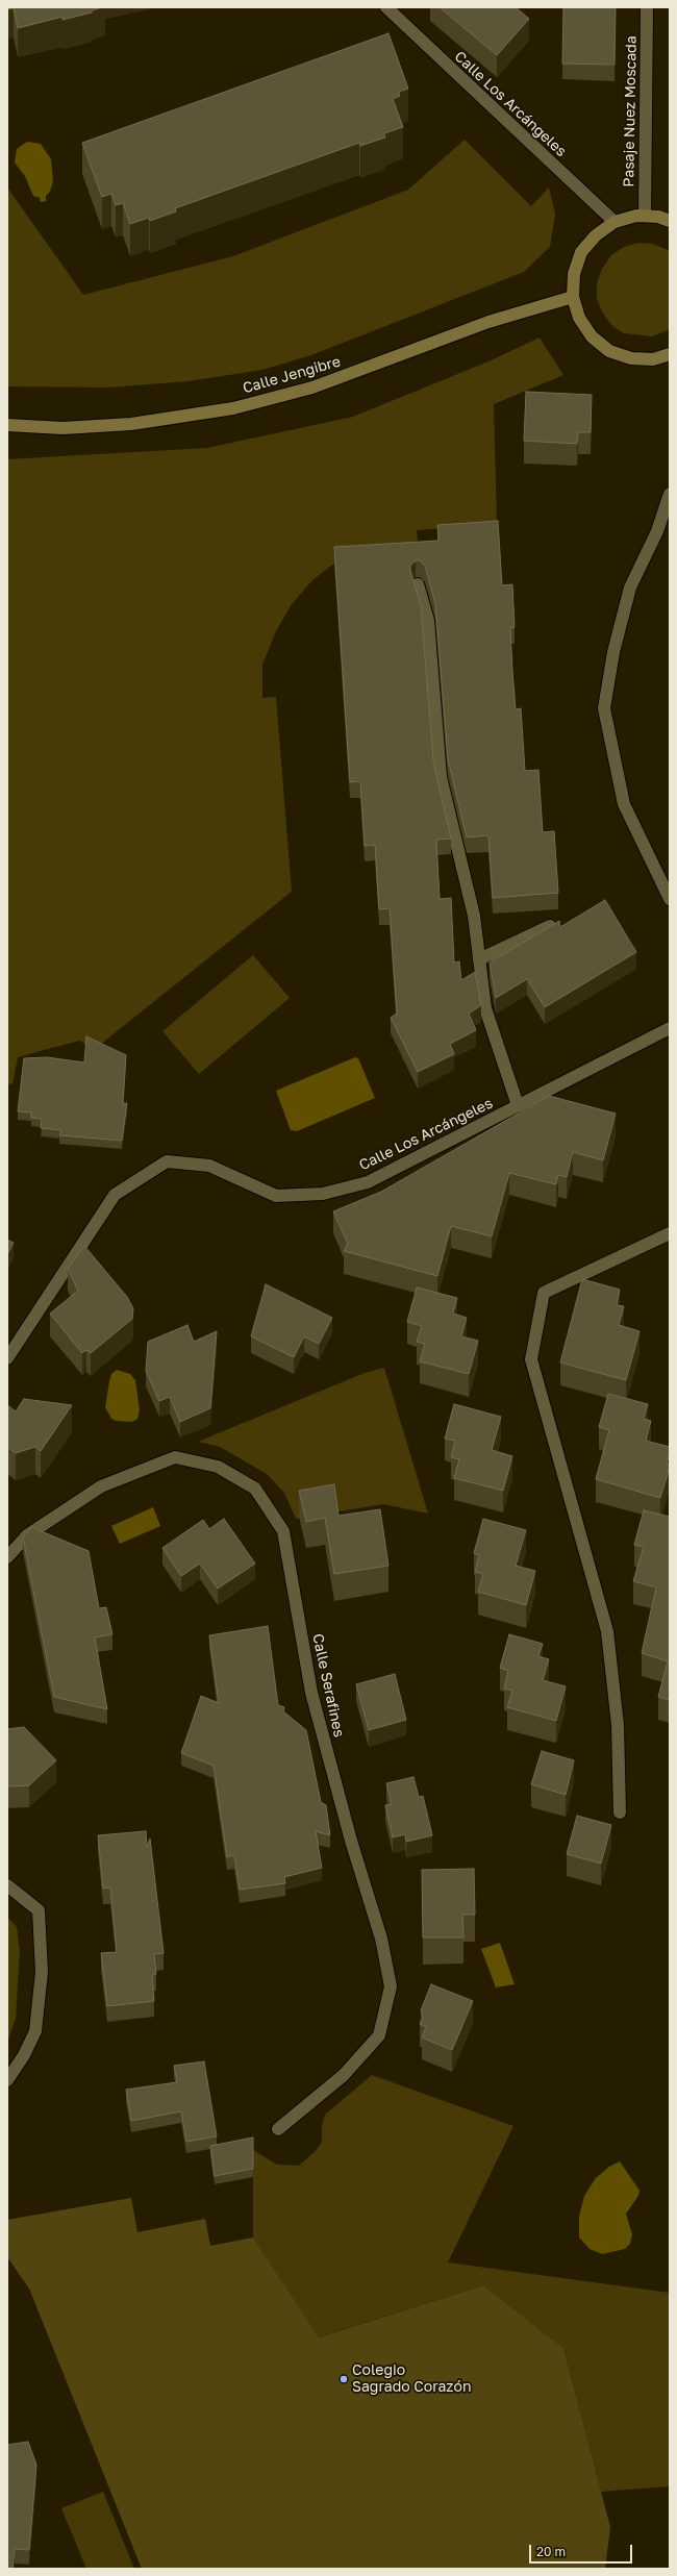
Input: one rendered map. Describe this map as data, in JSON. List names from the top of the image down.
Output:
{
  "streets": {
    "main road": ["Calle Jengibre"],
    "street": ["Calle Los Arcángeles", "Pasaje Nuez Moscada", "Calle Serafines"]
  },
  "places": ["Colegio Sagrado Corazón"],
  "scale_bar": "20 m"
}
